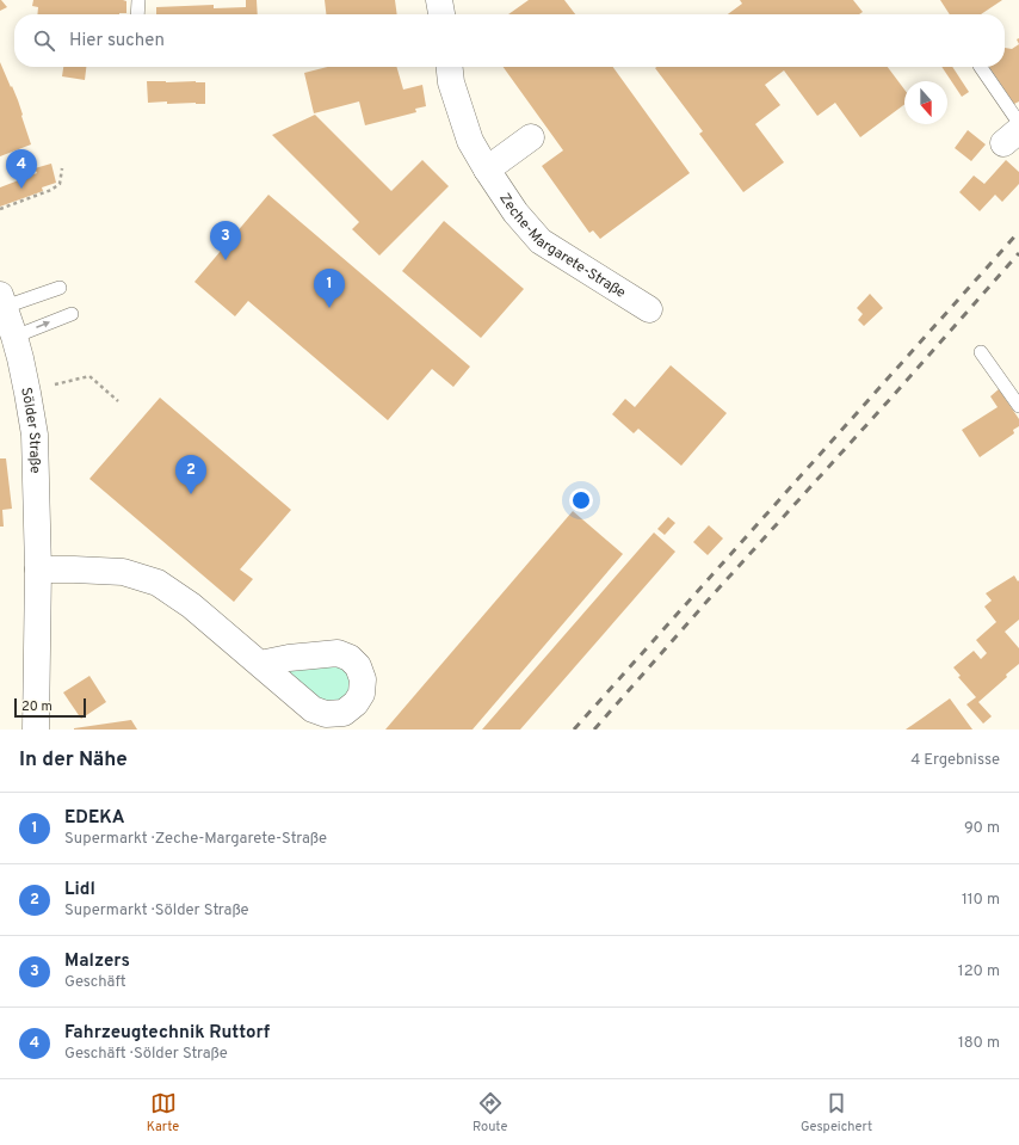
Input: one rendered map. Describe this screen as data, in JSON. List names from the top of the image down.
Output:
{
  "streets": {
    "street": ["Zeche-Margarete-Straße", "Sölder Straße"]
  },
  "scale_bar": "20 m",
  "north": "bottom",
  "page": {
    "search": "Hier suchen",
    "pins": [
      "4",
      "3",
      "1",
      "2"
    ],
    "scale": "20 m",
    "heading": ["In der Nähe", "4 Ergebnisse"],
    "list": [
      {
        "mark": "1",
        "name": "EDEKA",
        "note": "Supermarkt · Zeche-Margarete-Straße",
        "value": "90 m"
      },
      {
        "mark": "2",
        "name": "Lidl",
        "note": "Supermarkt · Sölder Straße",
        "value": "110 m"
      },
      {
        "mark": "3",
        "name": "Malzers",
        "note": "Geschäft",
        "value": "120 m"
      },
      {
        "mark": "4",
        "name": "Fahrzeugtechnik Ruttorf",
        "note": "Geschäft · Sölder Straße",
        "value": "180 m"
      }
    ],
    "nav": ["Karte", "Route", "Gespeichert"]
  }
}
